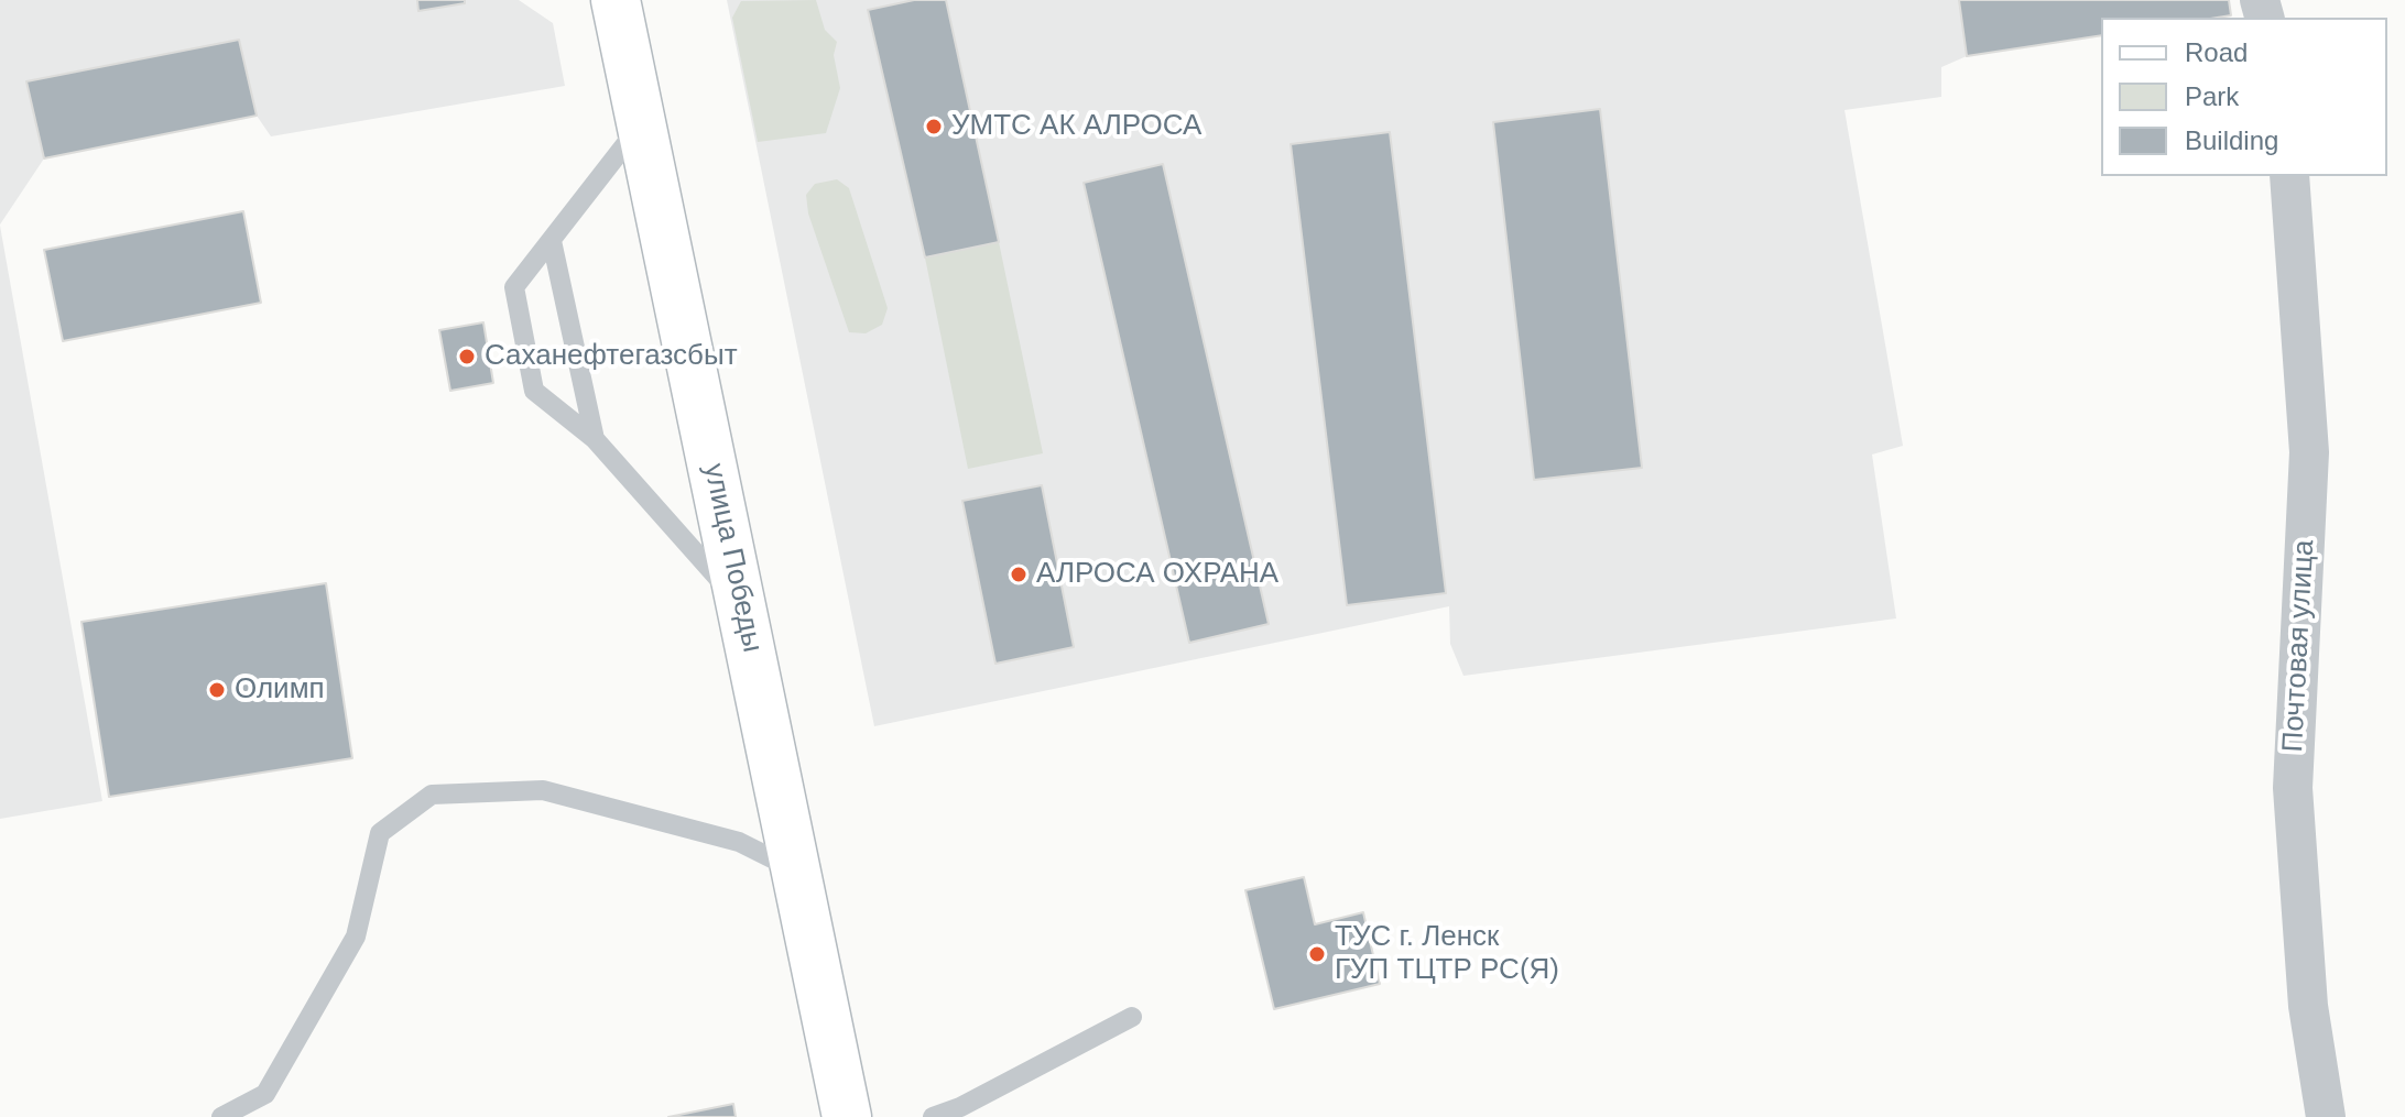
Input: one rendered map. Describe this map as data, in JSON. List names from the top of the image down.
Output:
{
  "streets": {
    "main road": ["улица Победы"],
    "street": ["Почтовая улица"]
  },
  "places": [
    "УМТС АК АЛРОСА",
    "Саханефтегазсбыт",
    "АЛРОСА ОХРАНА",
    "Олимп",
    "ТУС г. Ленск ГУП ТЦТР РС(Я)"
  ],
  "legend": ["Road", "Park", "Building"]
}
